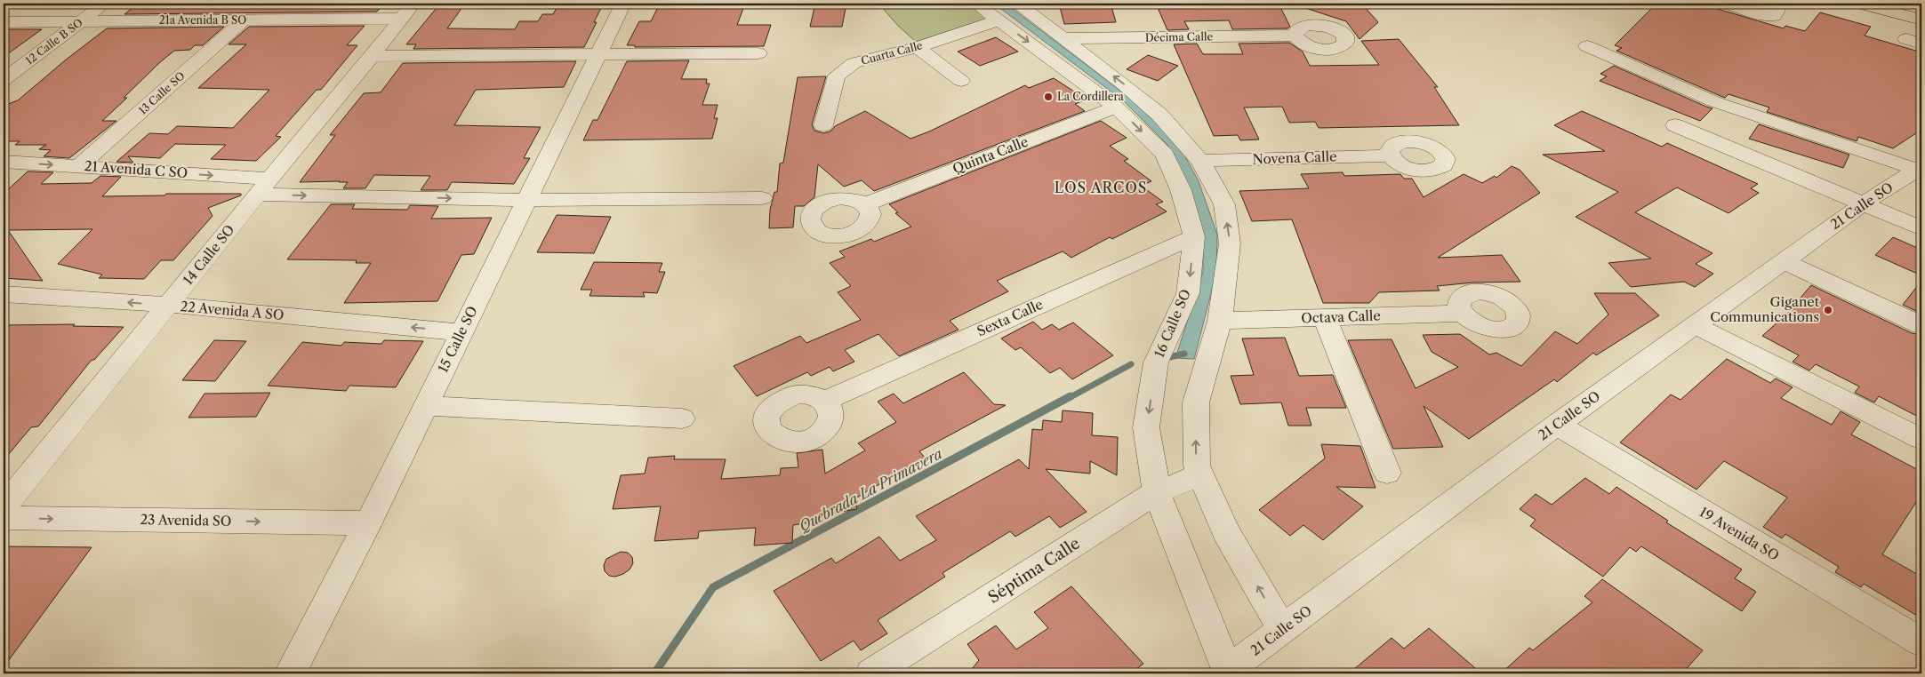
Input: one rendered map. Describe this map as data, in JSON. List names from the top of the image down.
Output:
{
  "streets": {
    "street": [
      "21a Avenida B SO",
      "Décima Calle",
      "12 Calle B SO",
      "Cuarta Calle",
      "13 Calle SO",
      "Quinta Calle",
      "Novena Calle",
      "21 Avenida C SO",
      "21 Calle SO",
      "14 Calle SO",
      "22 Avenida A SO",
      "Octava Calle",
      "Sexta Calle",
      "16 Calle SO",
      "15 Calle SO",
      "23 Avenida SO",
      "19 Avenida SO",
      "Séptima Calle"
    ]
  },
  "crossings": [
    ["21a Avenida B SO", "12 Calle B SO"],
    ["21a Avenida B SO", "13 Calle SO"],
    ["21a Avenida B SO", "14 Calle SO"],
    ["Cuarta Calle", "16 Calle SO"],
    ["13 Calle SO", "21 Avenida C SO"],
    ["Quinta Calle", "16 Calle SO"],
    ["21 Avenida C SO", "14 Calle SO"],
    ["21 Avenida C SO", "15 Calle SO"],
    ["21 Calle SO", "16 Calle SO"],
    ["21 Calle SO", "19 Avenida SO"],
    ["14 Calle SO", "22 Avenida A SO"],
    ["22 Avenida A SO", "15 Calle SO"],
    ["Sexta Calle", "16 Calle SO"],
    ["16 Calle SO", "Séptima Calle"],
    ["15 Calle SO", "23 Avenida SO"]
  ],
  "one_way": ["22 Avenida A SO", "23 Avenida SO"],
  "districts": ["LOS ARCOS"],
  "water": ["Quebrada La Primavera"],
  "places": ["La Cordillera", "Giganet Communications"]
}
